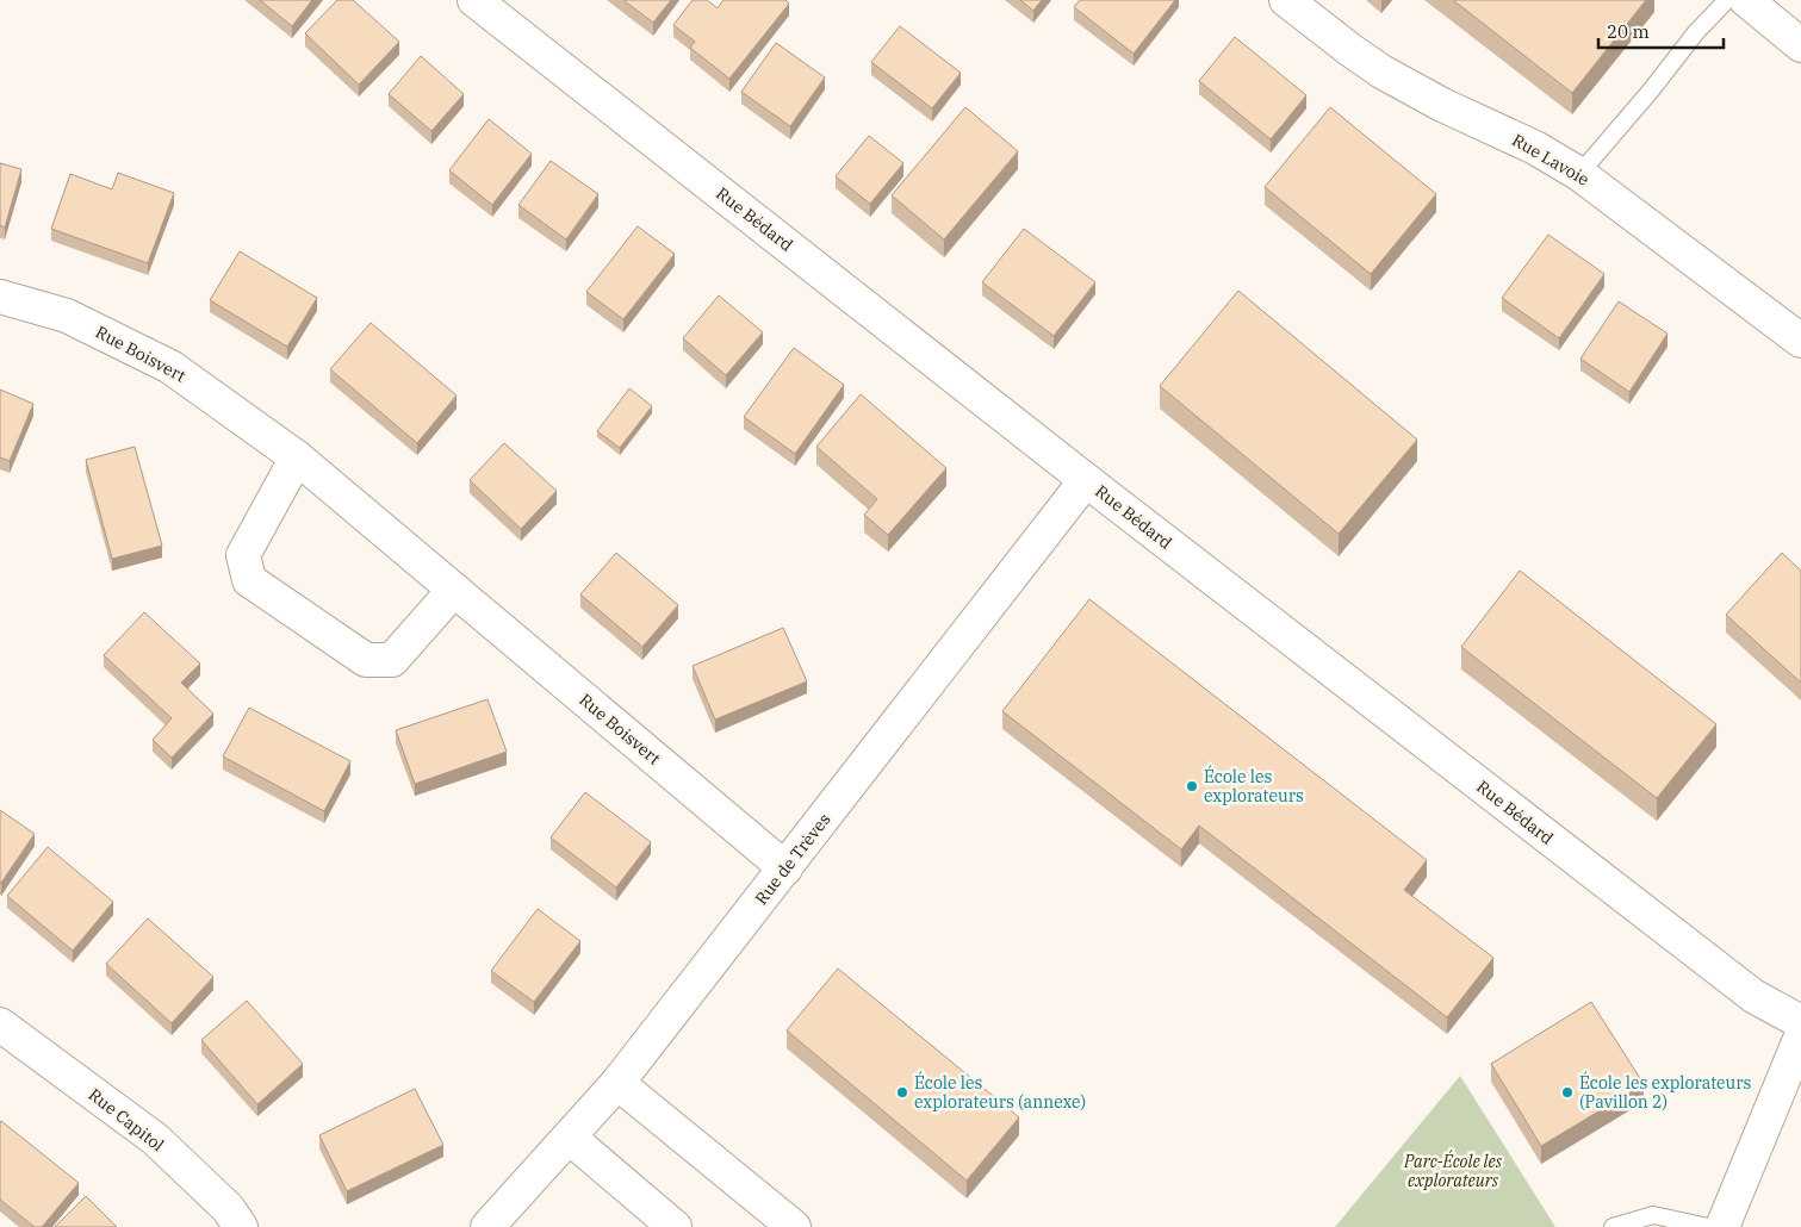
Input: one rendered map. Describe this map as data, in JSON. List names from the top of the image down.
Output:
{
  "streets": {
    "street": [
      "Rue Lavoie",
      "Rue Bédard",
      "Rue Boisvert",
      "Rue de Trèves",
      "Rue Capitol"
    ]
  },
  "crossings": [
    ["Rue Bédard", "Rue de Trèves"],
    ["Rue Boisvert", "Rue de Trèves"]
  ],
  "parks": ["Parc-École les explorateurs"],
  "places": ["École les explorateurs", "École les explorateurs (annexe)", "École les explorateurs (Pavillon 2)"],
  "scale_bar": "20 m"
}
